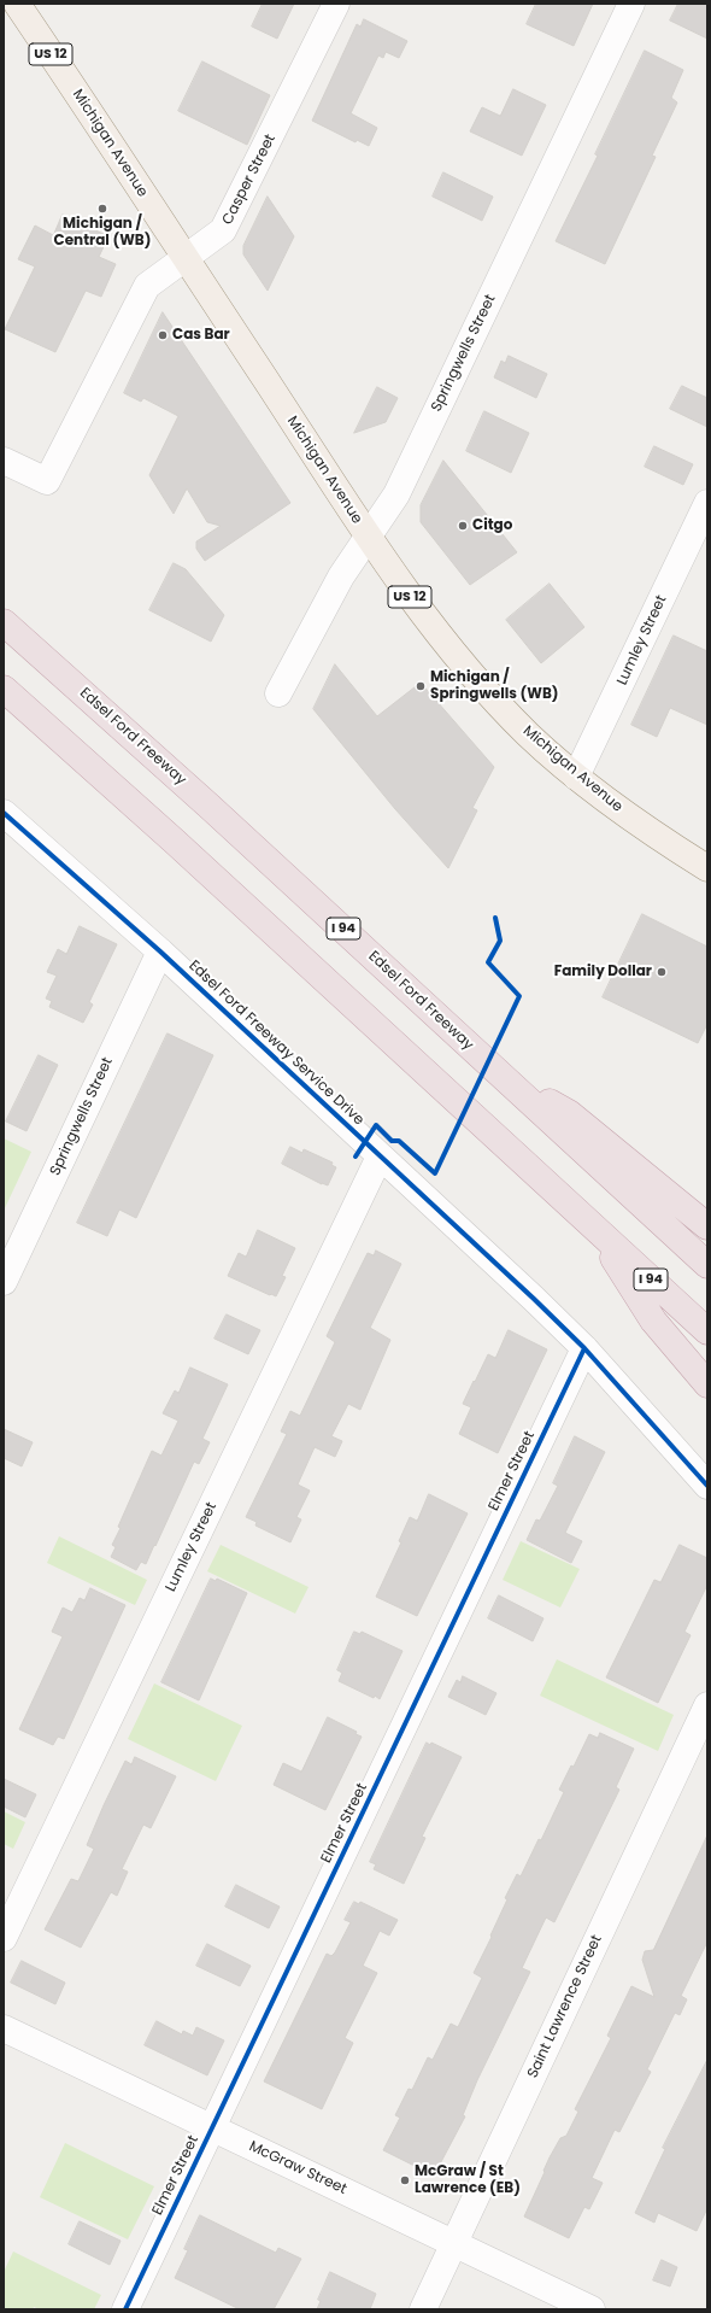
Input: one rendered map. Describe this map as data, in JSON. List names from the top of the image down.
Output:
{
  "streets": {
    "highway": ["Edsel Ford Freeway", "I 94"],
    "main road": ["US 12", "Michigan Avenue"],
    "street": [
      "Casper Street",
      "Springwells Street",
      "Lumley Street",
      "Edsel Ford Freeway Service Drive",
      "Elmer Street",
      "Saint Lawrence Street",
      "McGraw Street"
    ]
  },
  "crossings": [
    ["Michigan Avenue", "Casper Street"],
    ["Michigan Avenue", "Springwells Street"],
    ["Michigan Avenue", "Lumley Street"],
    ["Springwells Street", "Edsel Ford Freeway Service Drive"],
    ["Lumley Street", "Edsel Ford Freeway Service Drive"],
    ["Edsel Ford Freeway Service Drive", "Elmer Street"],
    ["Elmer Street", "McGraw Street"],
    ["Saint Lawrence Street", "McGraw Street"]
  ],
  "places": [
    "Michigan / Central (WB)",
    "Cas Bar",
    "Citgo",
    "Michigan / Springwells (WB)",
    "Family Dollar",
    "McGraw / St Lawrence (EB)"
  ]
}
